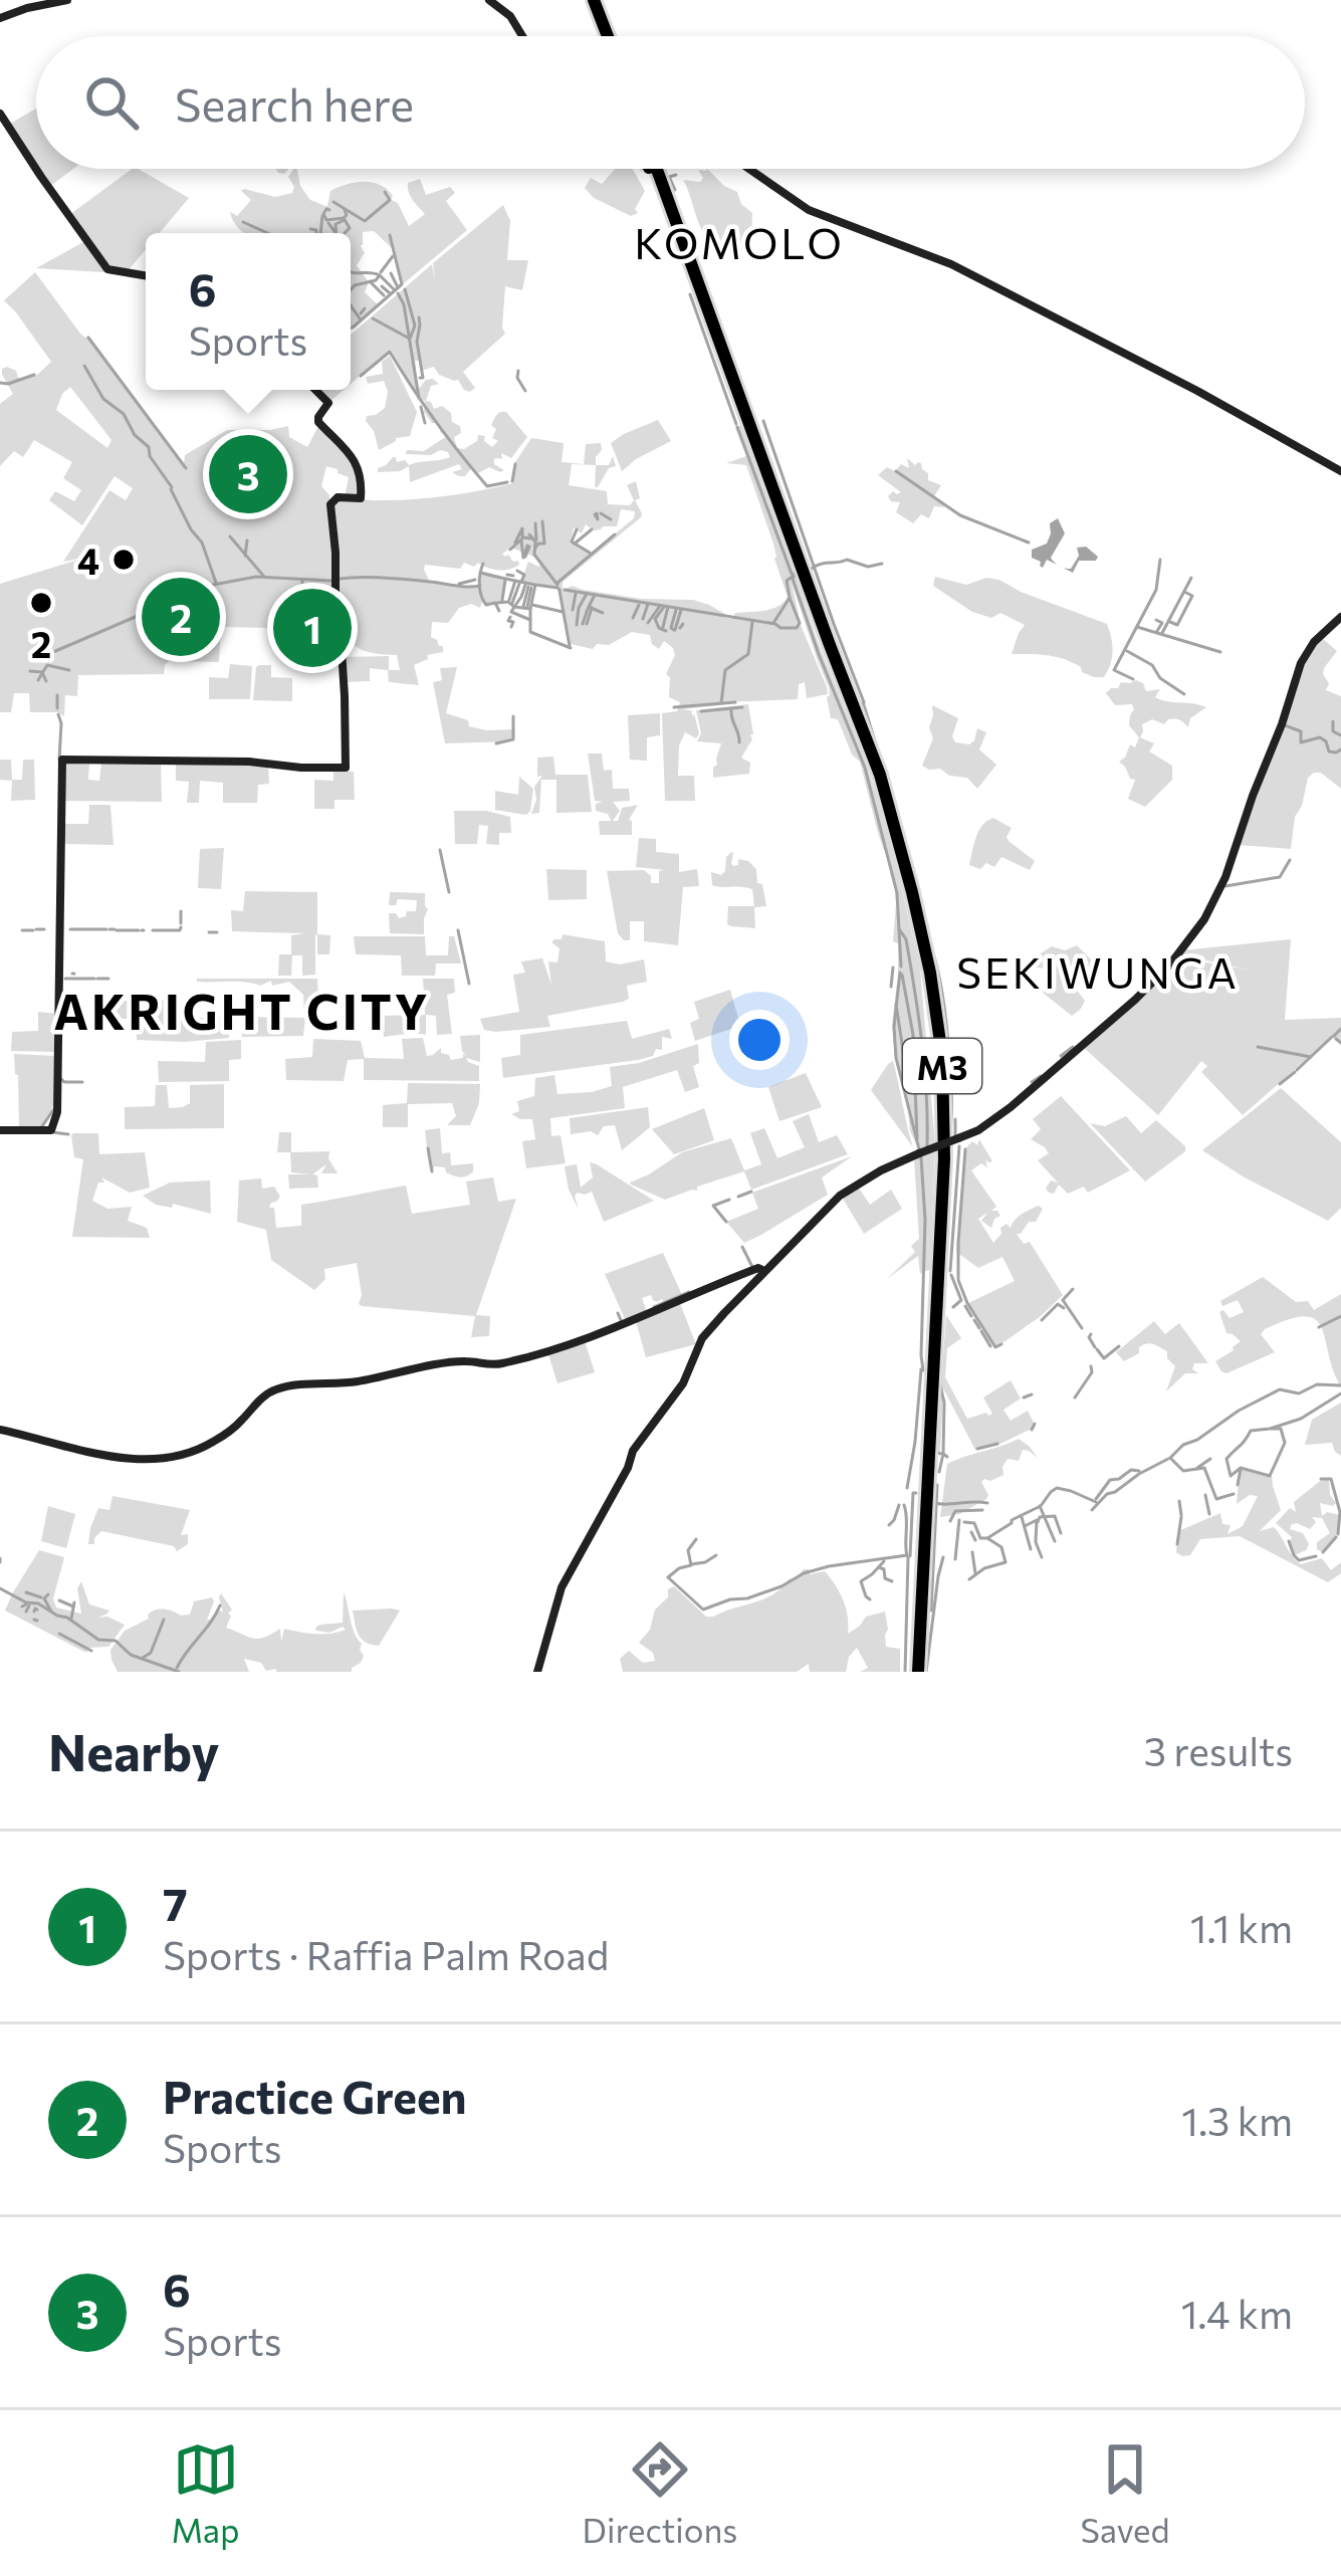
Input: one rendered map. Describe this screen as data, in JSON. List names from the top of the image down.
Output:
{
  "streets": {
    "highway": ["M3"]
  },
  "districts": ["KOMOLO", "SEKIWUNGA", "AKRIGHT CITY"],
  "places": ["4", "2"],
  "page": {
    "search": "Search here",
    "popup": ["6", "Sports"],
    "pins": ["3", "2", "1"],
    "heading": ["Nearby", "3 results"],
    "list": [
      {
        "mark": "1",
        "name": "7",
        "note": "Sports · Raffia Palm Road",
        "value": "1.1 km"
      },
      {
        "mark": "2",
        "name": "Practice Green",
        "note": "Sports",
        "value": "1.3 km"
      },
      {
        "mark": "3",
        "name": "6",
        "note": "Sports",
        "value": "1.4 km"
      }
    ],
    "nav": ["Map", "Directions", "Saved"]
  }
}
